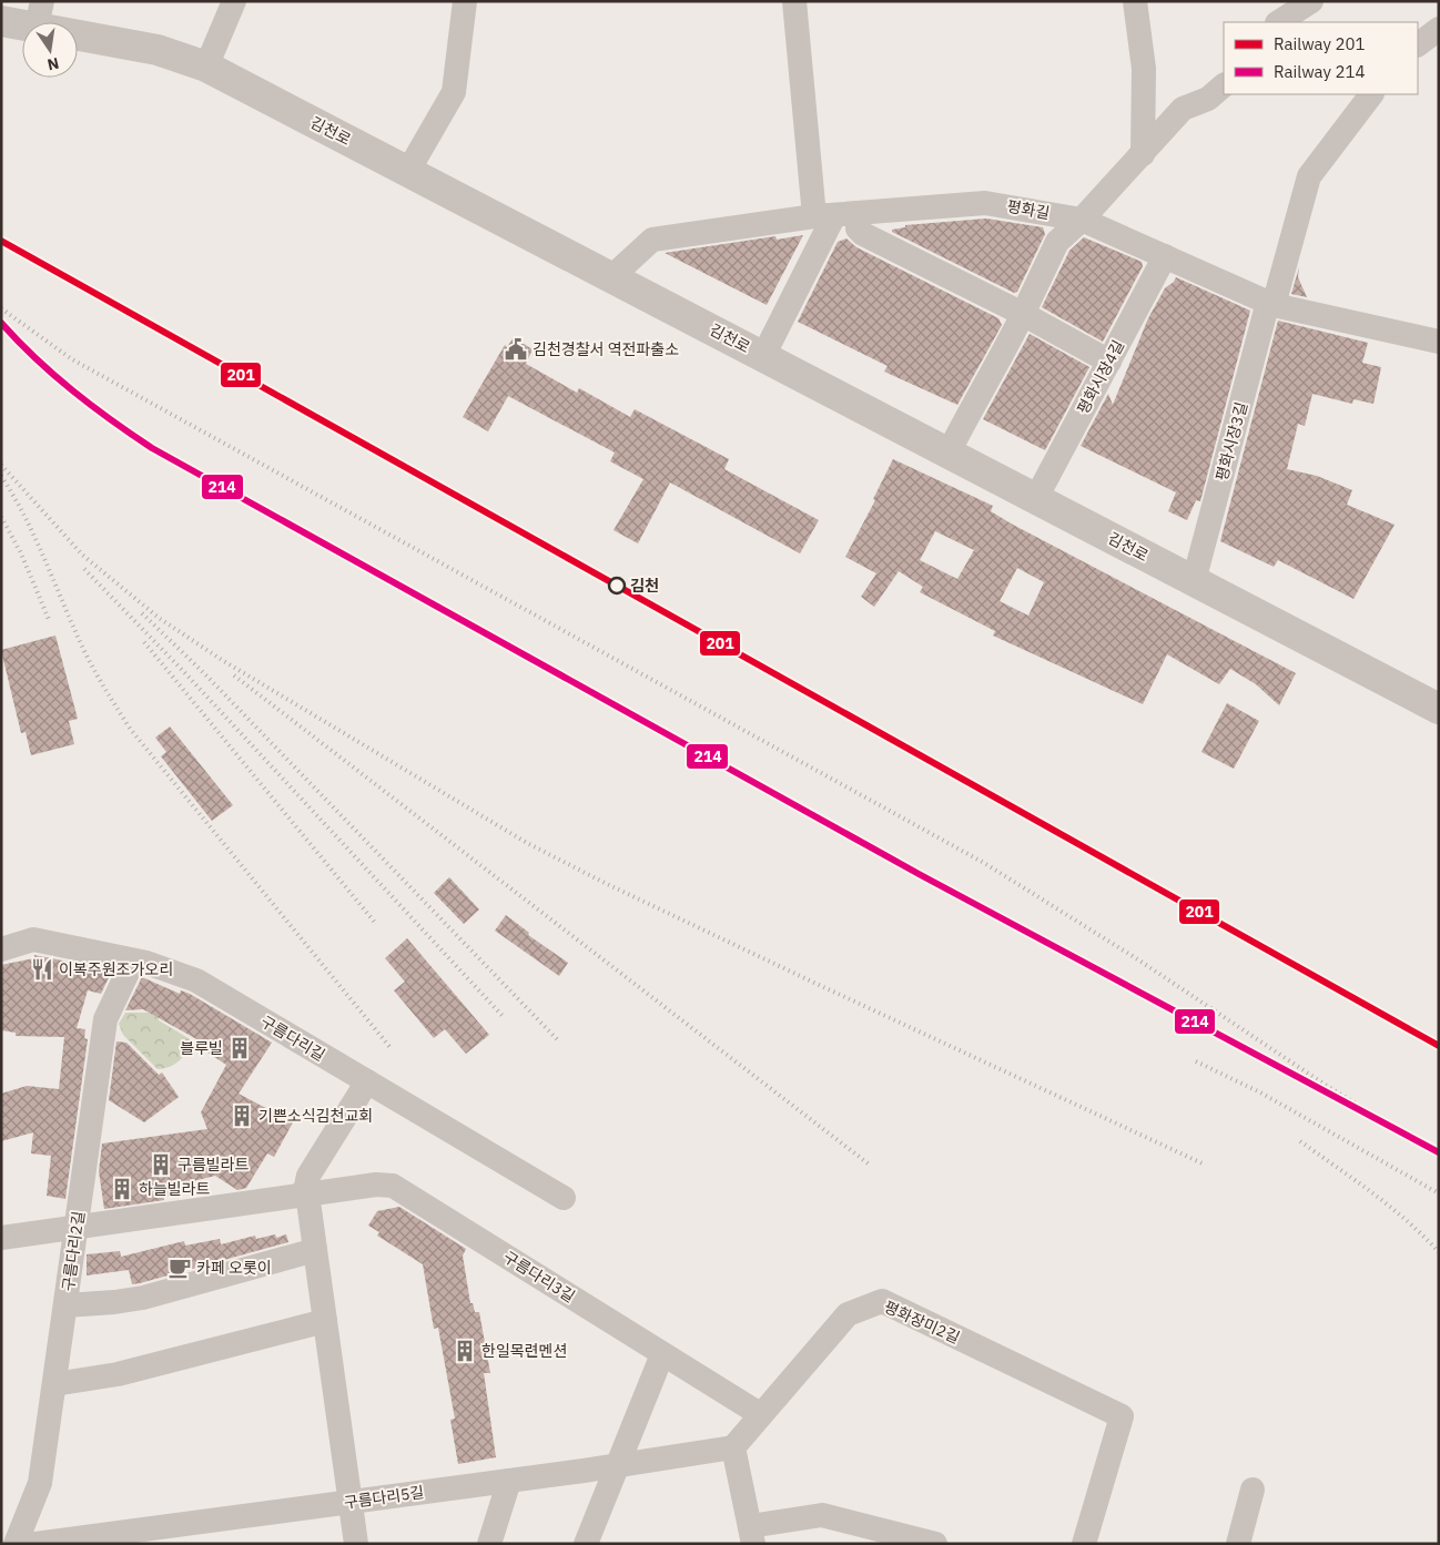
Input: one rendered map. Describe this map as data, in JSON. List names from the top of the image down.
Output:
{
  "streets": {
    "street": [
      "김천로",
      "평화길",
      "평화시장4길",
      "평화시장3길",
      "구름다리길",
      "구름다리2길",
      "구름다리3길",
      "평화장미2길",
      "구름다리5길"
    ]
  },
  "crossings": [
    ["김천로", "평화길"],
    ["김천로", "평화시장4길"],
    ["김천로", "평화시장3길"],
    ["평화길", "평화시장4길"],
    ["평화길", "평화시장3길"],
    ["구름다리길", "구름다리2길"],
    ["구름다리2길", "구름다리3길"],
    ["구름다리3길", "평화장미2길"],
    ["평화장미2길", "구름다리5길"]
  ],
  "places": {
    "public building": ["김천경찰서 역전파출소"],
    "other": ["김천"],
    "restaurant": ["이복주원조가오리"],
    "building": [
      "블루빌",
      "기쁜소식김천교회",
      "구름빌라트",
      "하늘빌라트",
      "한일목련멘션"
    ],
    "cafe": ["카페 오롯이"]
  },
  "lines": ["rail line 201", "rail line 214"],
  "legend": ["Railway 201", "Railway 214"],
  "north": "bottom"
}
